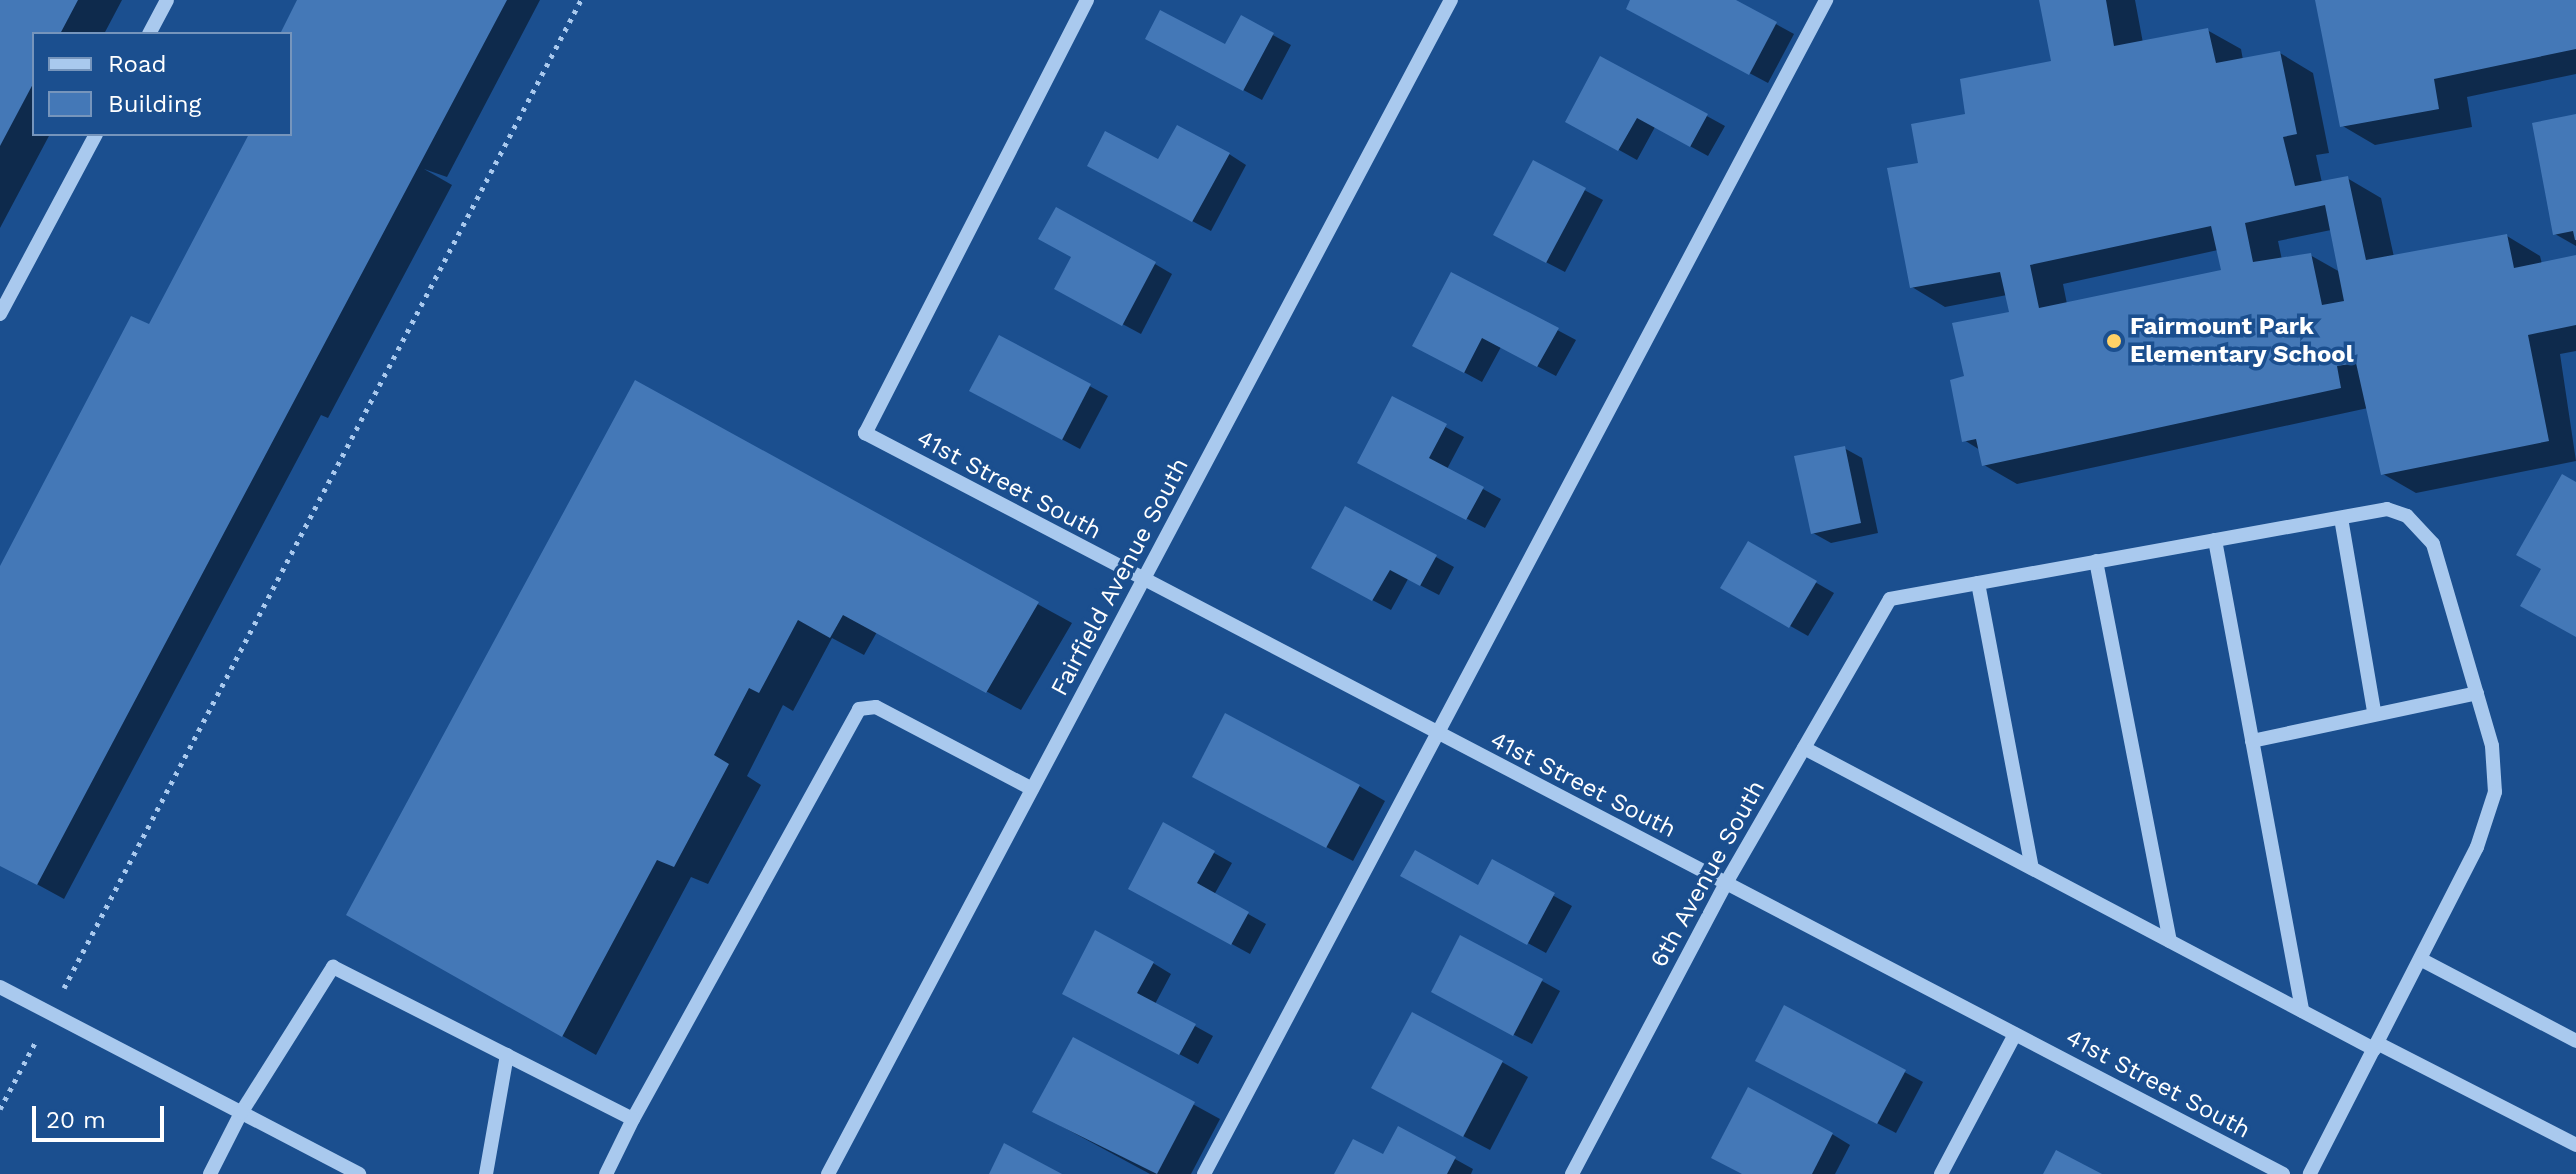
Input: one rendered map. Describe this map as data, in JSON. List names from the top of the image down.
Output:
{
  "streets": {
    "street": ["41st Street South", "Fairfield Avenue South", "6th Avenue South"]
  },
  "crossings": [
    ["41st Street South", "Fairfield Avenue South"],
    ["41st Street South", "6th Avenue South"]
  ],
  "places": ["Fairmount Park Elementary School"],
  "legend": ["Road", "Building"],
  "scale_bar": "20 m"
}
